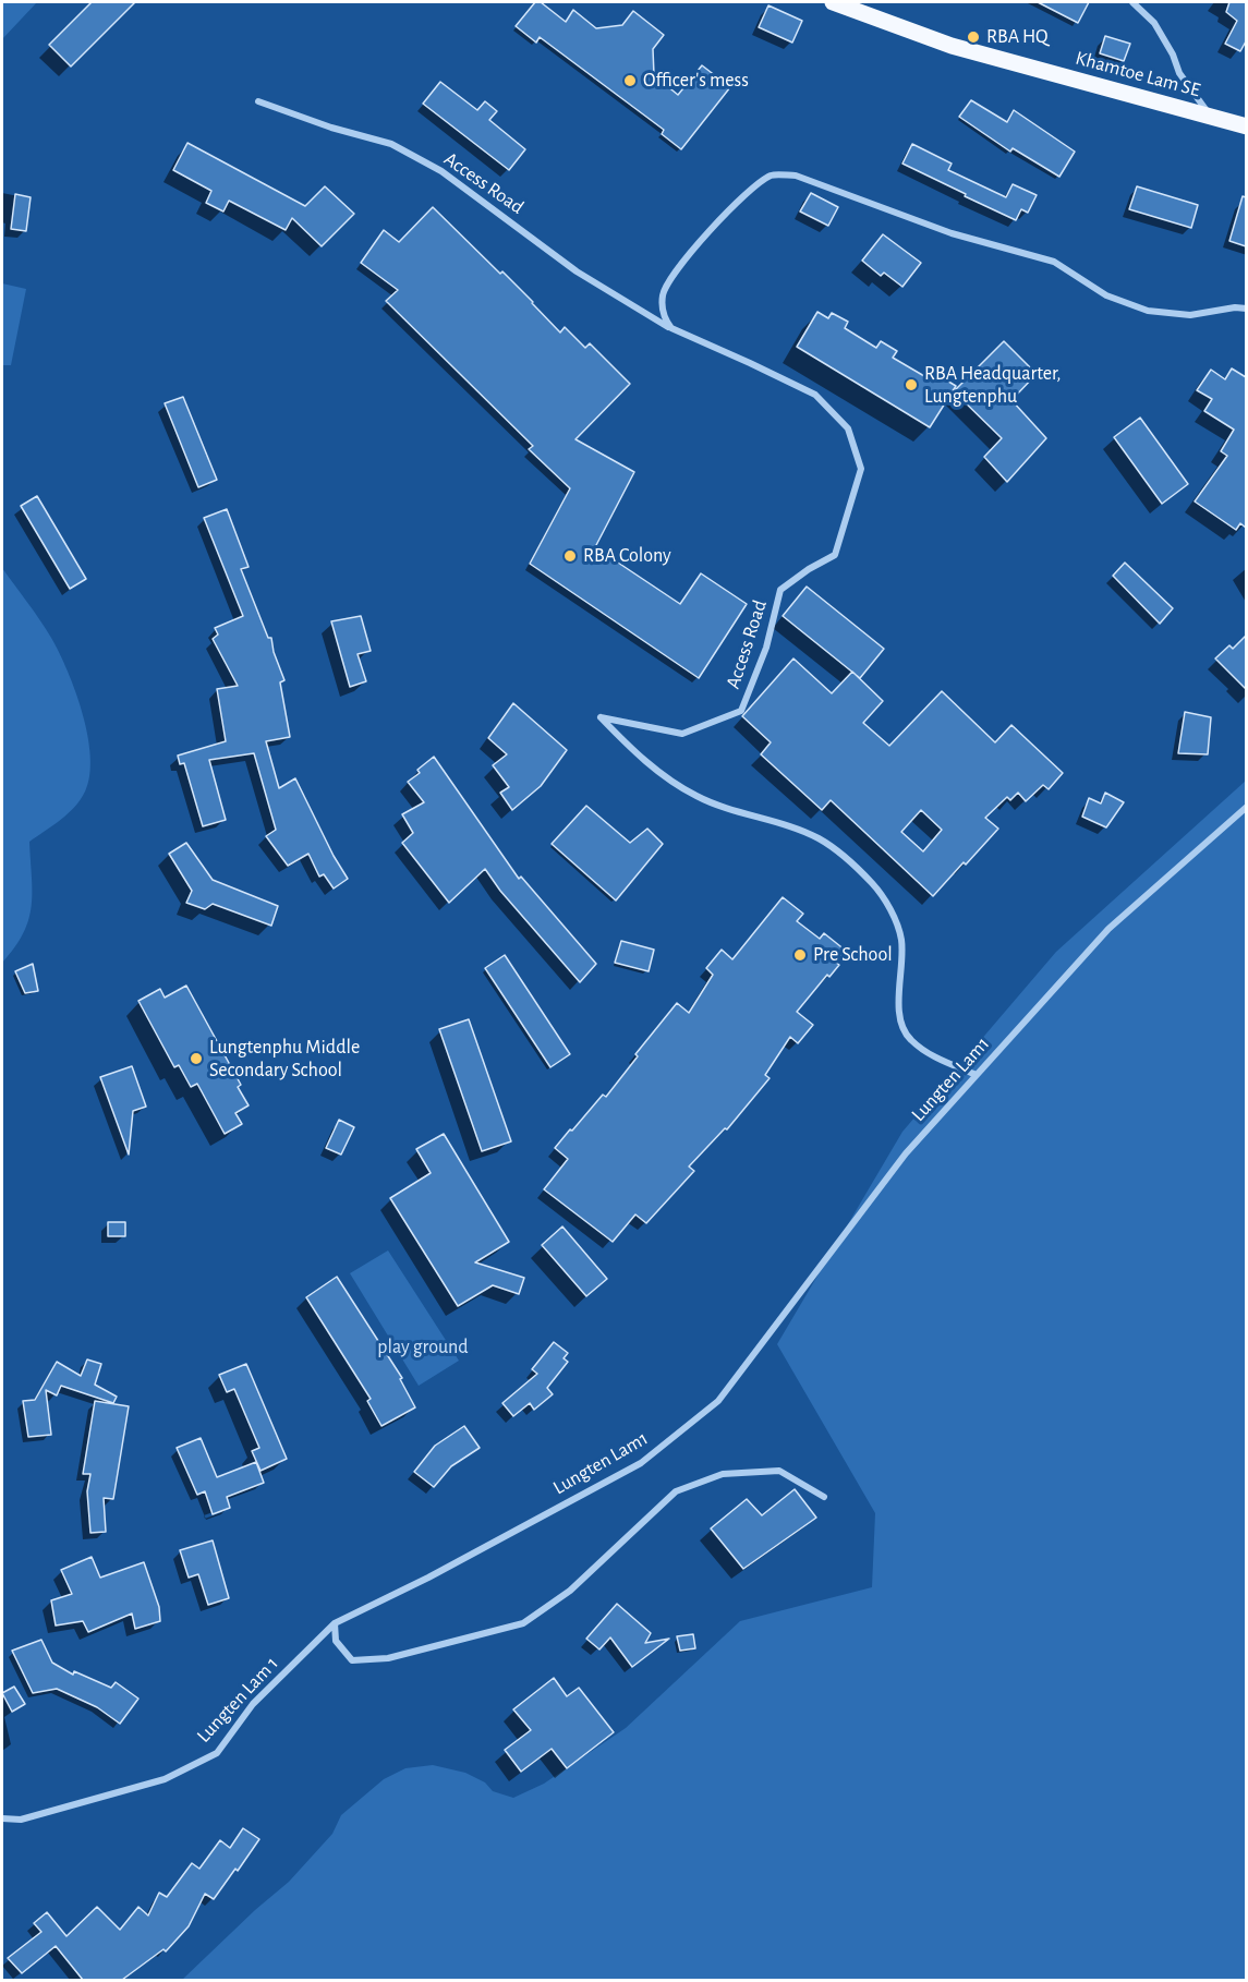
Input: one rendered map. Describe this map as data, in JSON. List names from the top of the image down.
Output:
{
  "streets": {
    "main road": ["Khamtoe Lam SE"],
    "street": ["Access Road", "Lungten Lam1", "Lungten Lam 1"]
  },
  "crossings": [
    ["Access Road", "Lungten Lam1"],
    ["Lungten Lam1", "Lungten Lam 1"]
  ],
  "parks": ["play ground"],
  "places": [
    "RBA HQ",
    "Officer's mess",
    "RBA Headquarter, Lungtenphu",
    "RBA Colony",
    "Pre School",
    "Lungtenphu Middle Secondary School"
  ]
}
